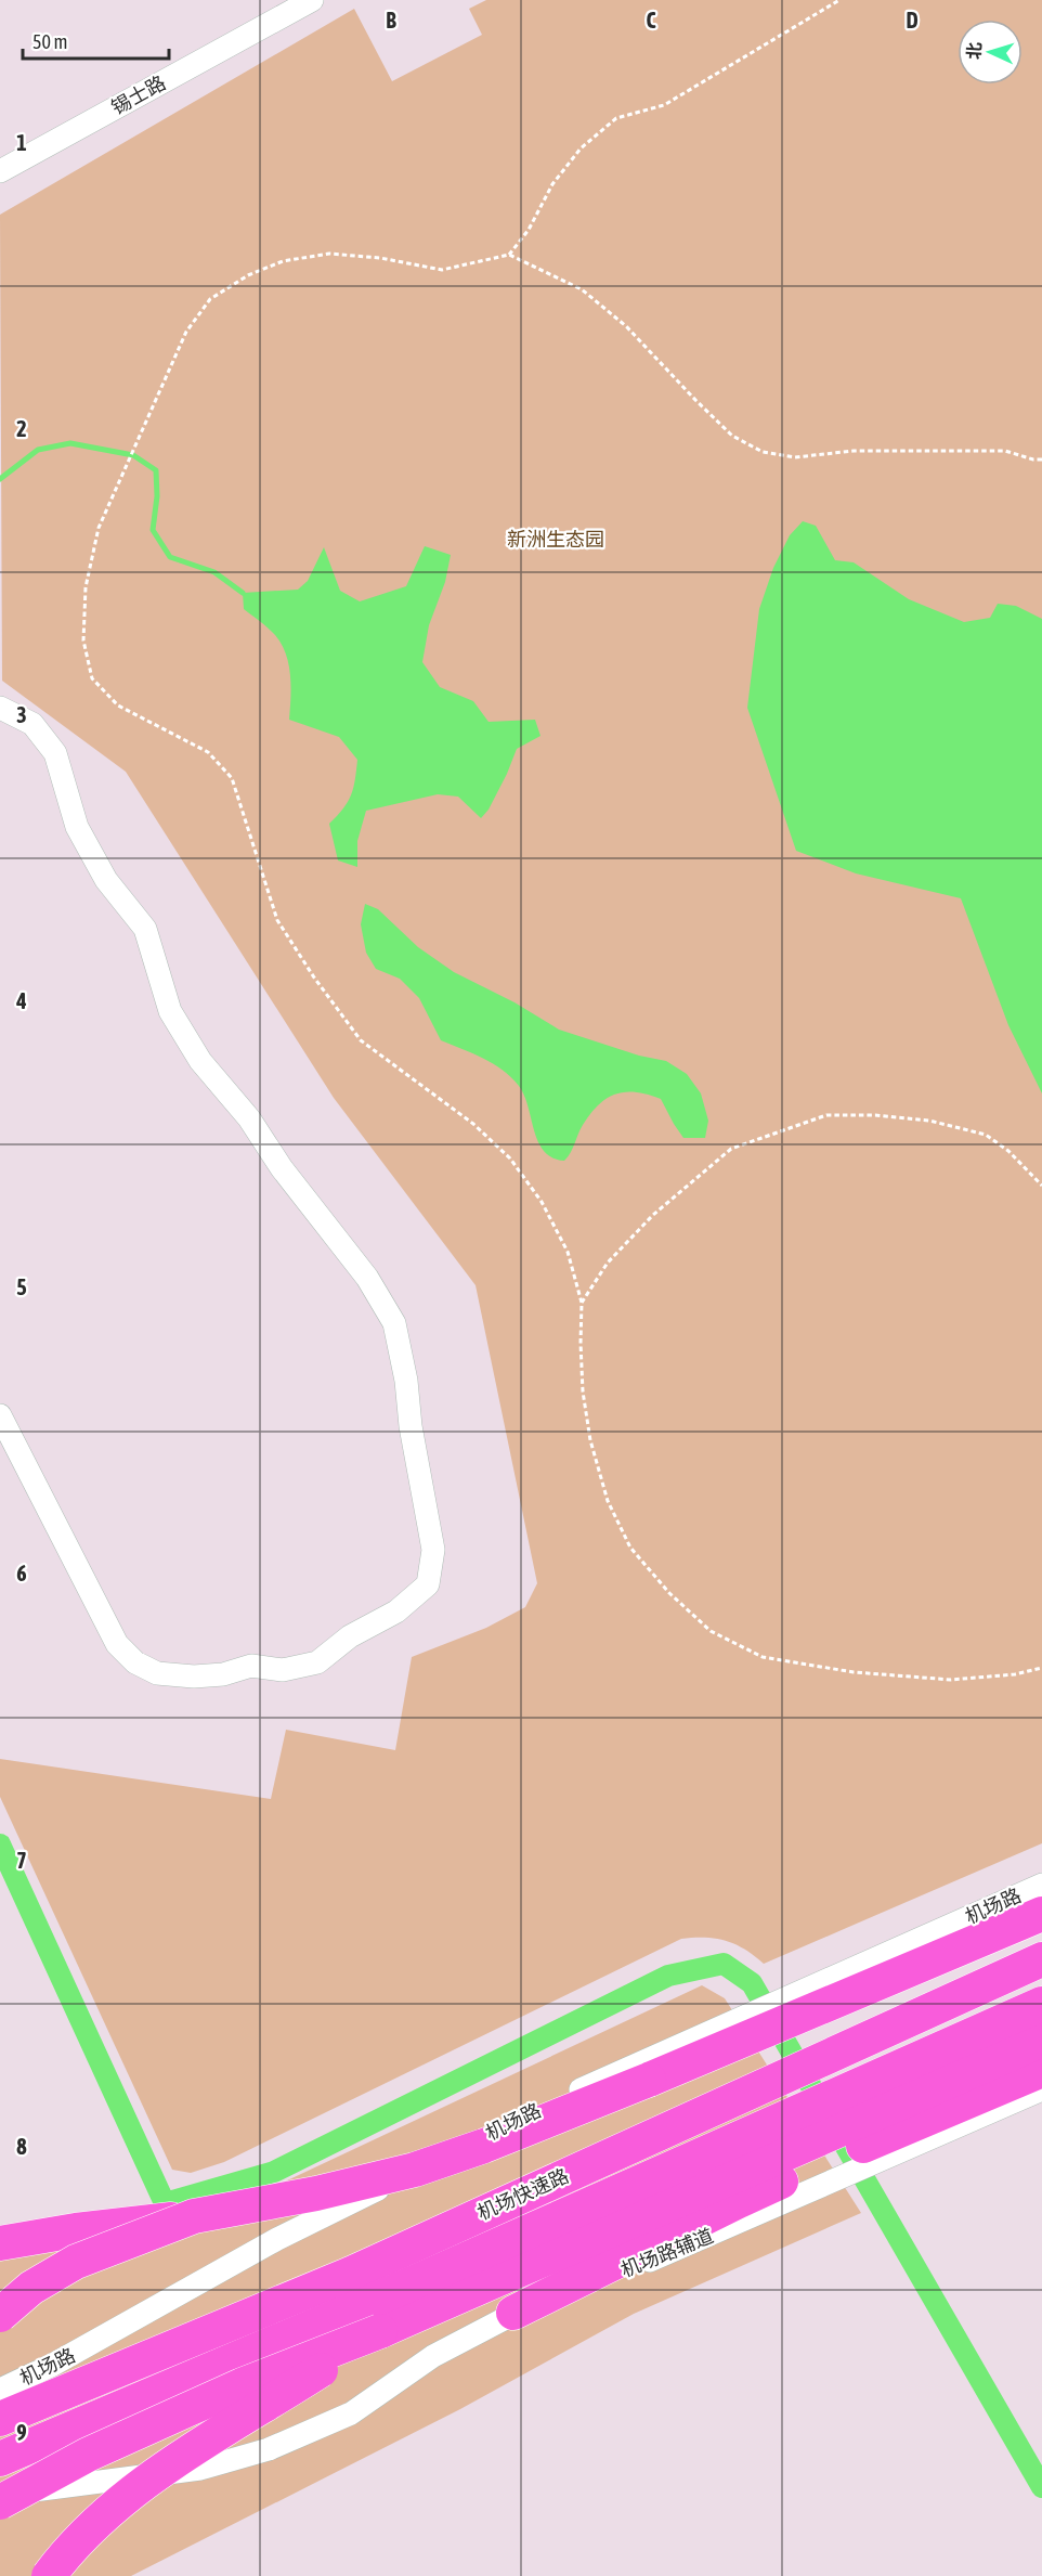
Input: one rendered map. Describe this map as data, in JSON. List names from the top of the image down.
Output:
{
  "streets": {
    "highway": ["机场快速路"],
    "street": ["锡士路", "机场路"]
  },
  "parks": ["新洲生态园"],
  "scale_bar": "50 m",
  "north": "left",
  "grid": {
    "columns": ["B", "C", "D"],
    "rows": [
      "1",
      "2",
      "3",
      "4",
      "5",
      "6",
      "7",
      "8",
      "9"
    ]
  }
}
